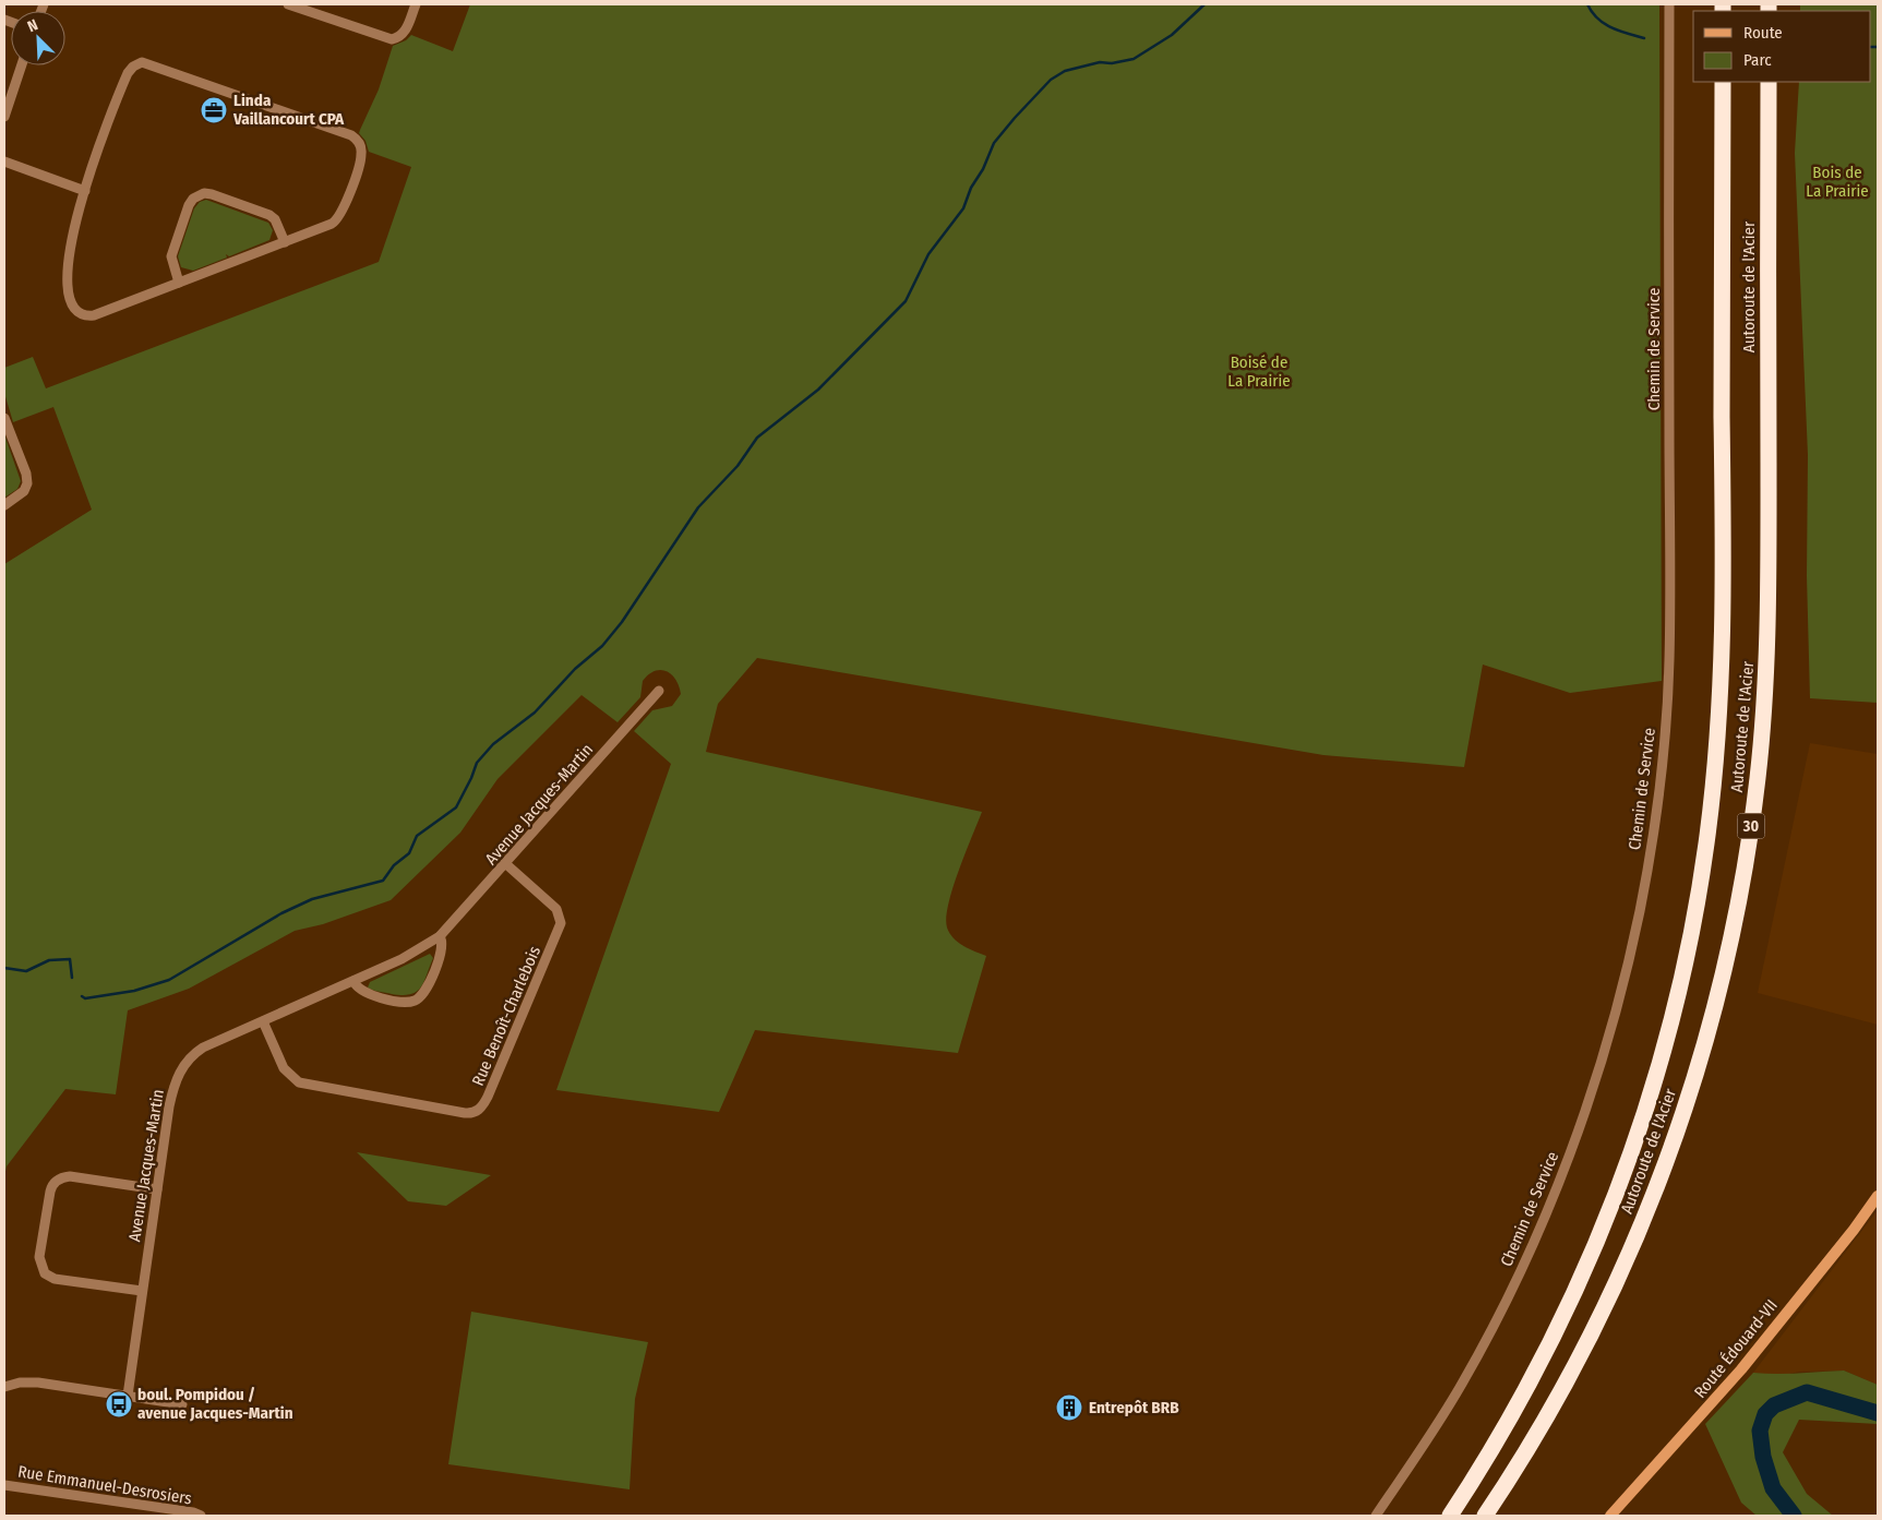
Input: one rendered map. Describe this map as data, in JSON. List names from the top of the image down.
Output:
{
  "streets": {
    "highway": ["Autoroute de l'Acier", "30"],
    "main road": ["Route Édouard-VII"],
    "street": [
      "Chemin de Service",
      "Avenue Jacques-Martin",
      "Rue Benoît-Charlebois",
      "Rue Emmanuel-Desrosiers"
    ]
  },
  "crossings": [
    ["Avenue Jacques-Martin", "Rue Benoît-Charlebois"]
  ],
  "parks": ["Bois de La Prairie", "Boisé de La Prairie"],
  "places": {
    "office": ["Linda Vaillancourt CPA"],
    "bus stop": ["boul. Pompidou / avenue Jacques-Martin"],
    "building": ["Entrepôt BRB"]
  },
  "legend": ["Route", "Parc"],
  "north": "top left"
}
